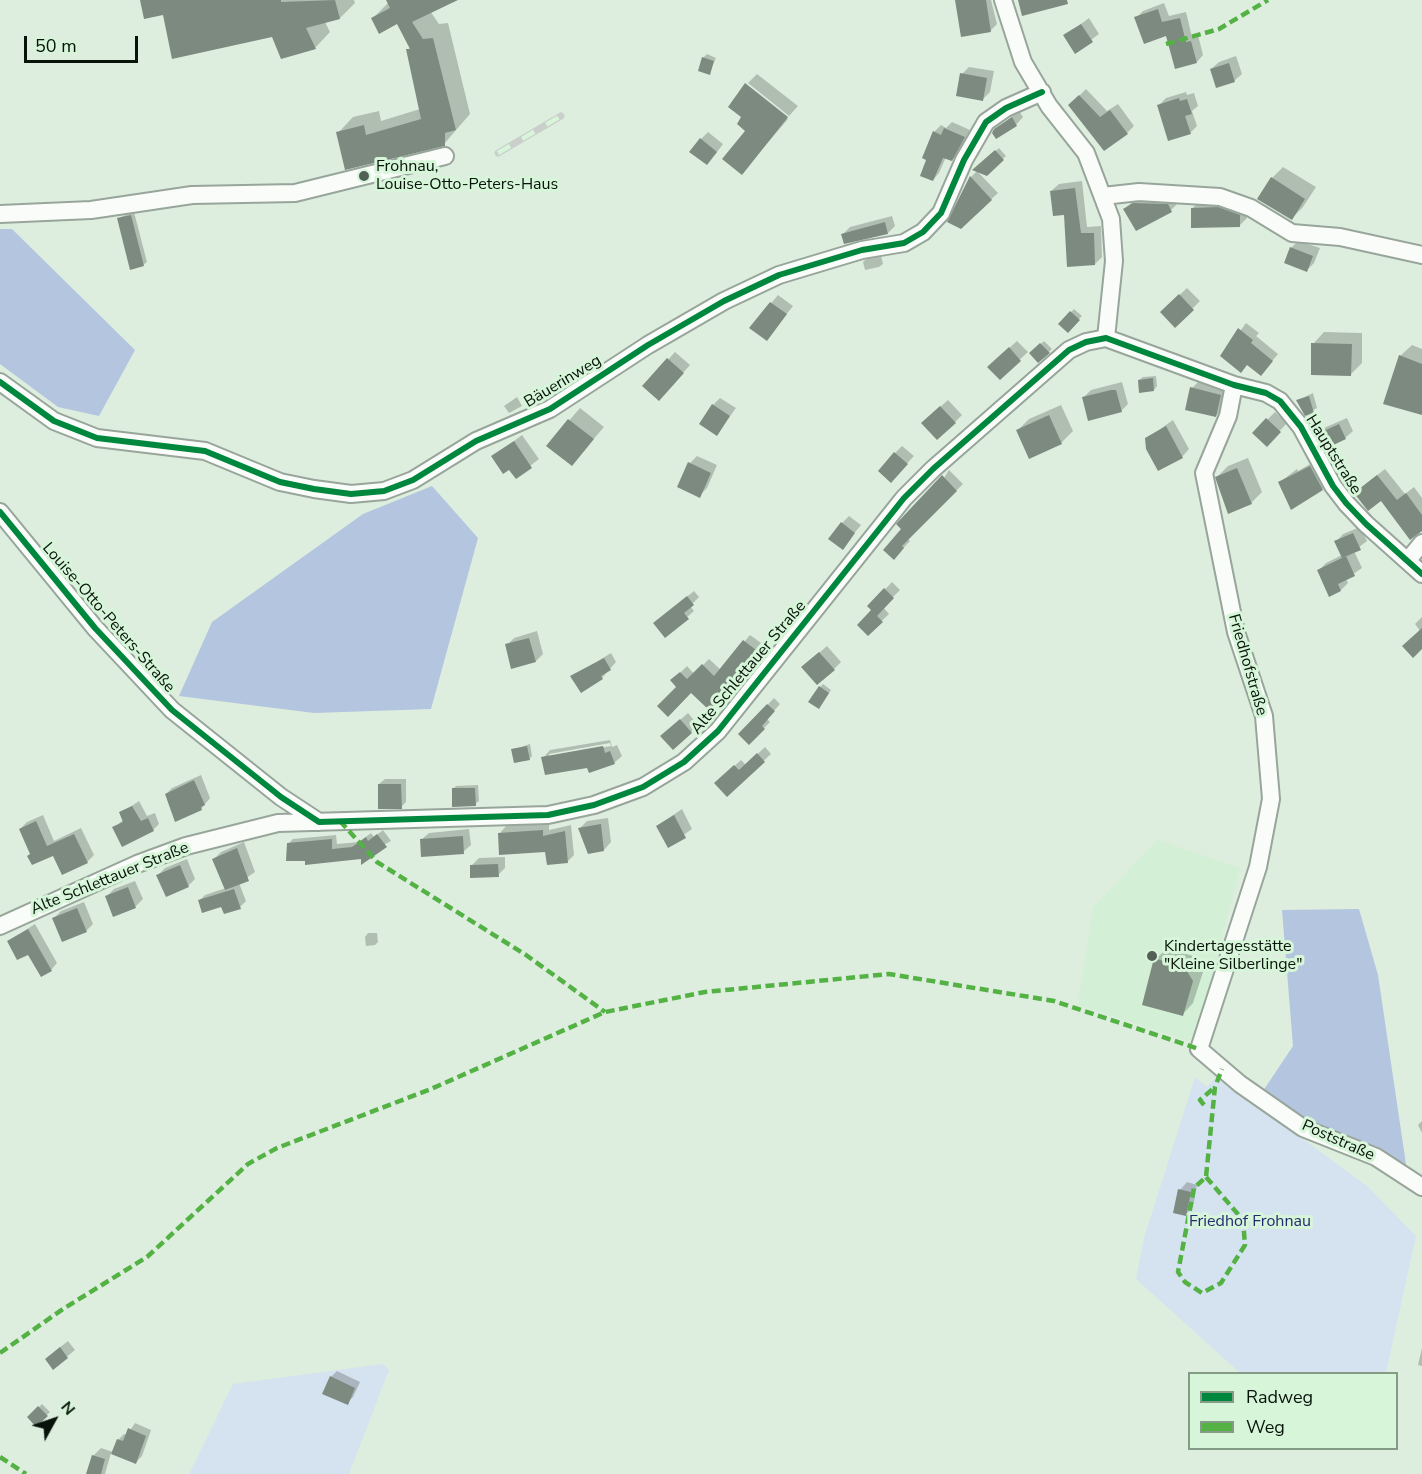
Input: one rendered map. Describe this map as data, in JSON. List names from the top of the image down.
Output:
{
  "streets": {
    "street": [
      "Bäuerinweg",
      "Hauptstraße",
      "Louise-Otto-Peters-Straße",
      "Friedhofstraße",
      "Alte Schlettauer Straße",
      "Poststraße"
    ]
  },
  "crossings": [
    ["Hauptstraße", "Friedhofstraße"],
    ["Hauptstraße", "Alte Schlettauer Straße"],
    ["Louise-Otto-Peters-Straße", "Alte Schlettauer Straße"],
    ["Friedhofstraße", "Poststraße"]
  ],
  "parks": ["Friedhof Frohnau"],
  "places": ["Frohnau, Louise-Otto-Peters-Haus", "Kindertagesstätte \"Kleine Silberlinge\""],
  "legend": ["Radweg", "Weg"],
  "scale_bar": "50 m",
  "north": "top right"
}
